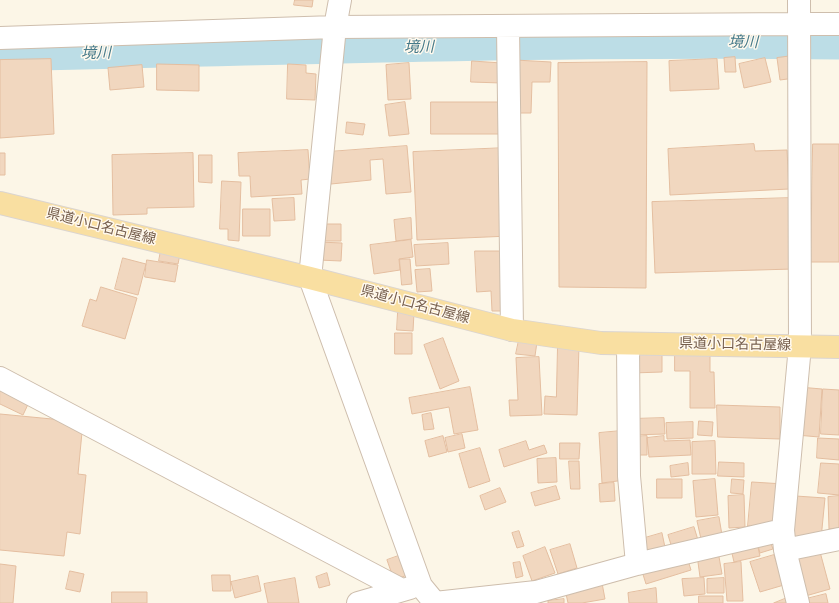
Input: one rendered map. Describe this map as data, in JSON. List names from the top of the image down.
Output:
{
  "streets": {
    "main road": ["県道小口名古屋線"]
  },
  "water": ["境川"]
}
